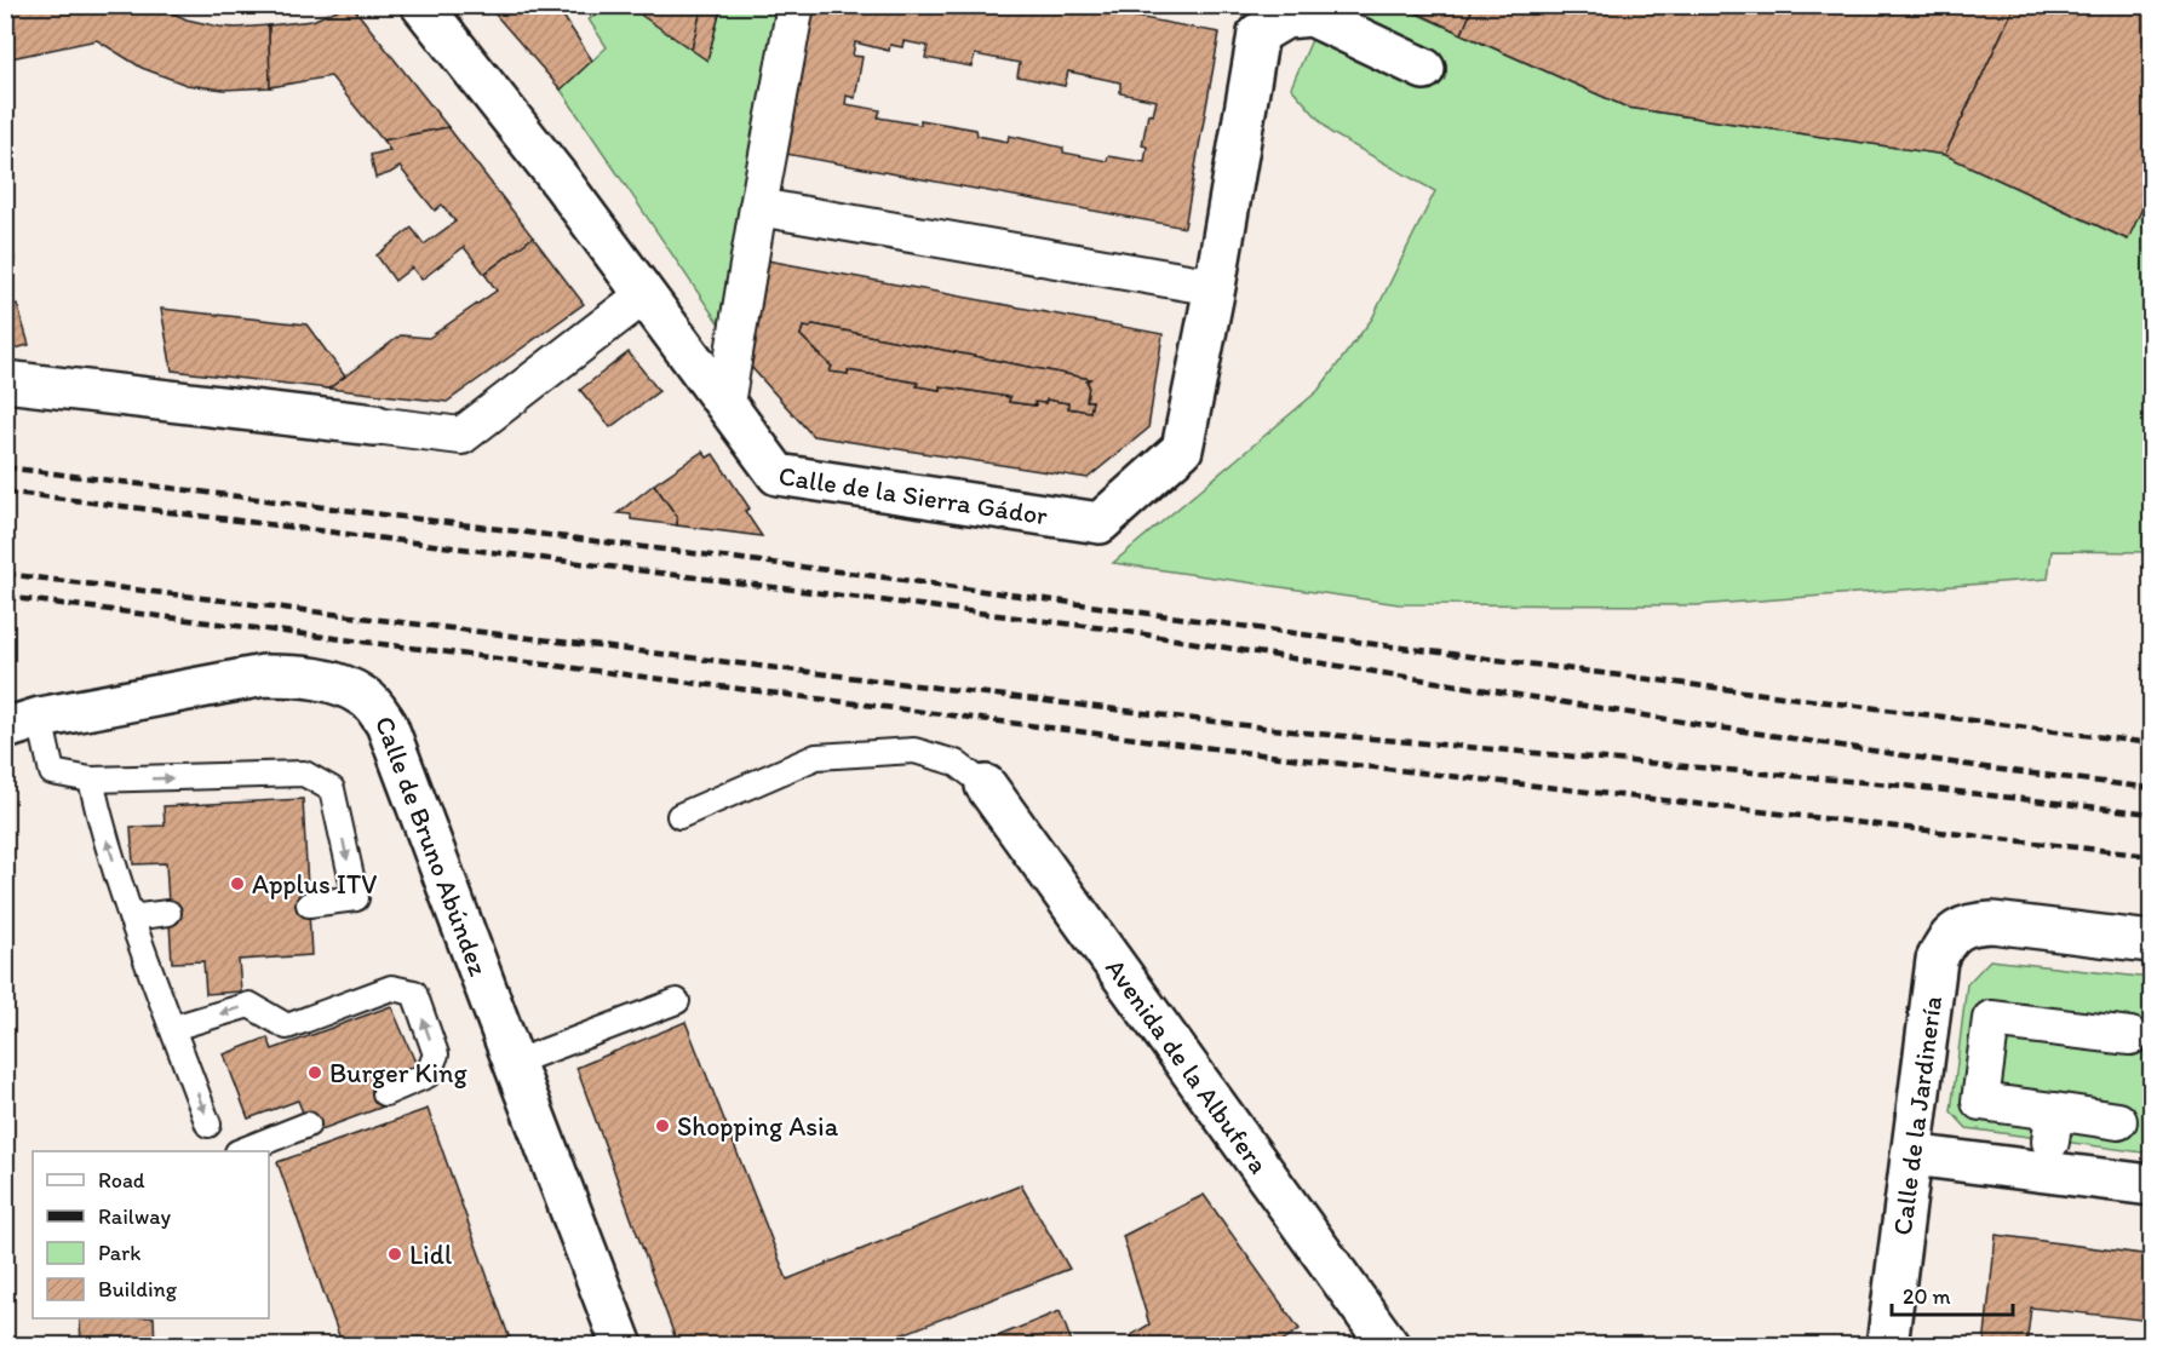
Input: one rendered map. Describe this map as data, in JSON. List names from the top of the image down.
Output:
{
  "streets": {
    "street": [
      "Calle de la Sierra Gádor",
      "Calle de Bruno Abúndez",
      "Avenida de la Albufera",
      "Calle de la Jardinería"
    ]
  },
  "places": [
    "Applus ITV",
    "Burger King",
    "Shopping Asia",
    "Lidl"
  ],
  "legend": [
    "Road",
    "Railway",
    "Park",
    "Building"
  ],
  "scale_bar": "20 m"
}
